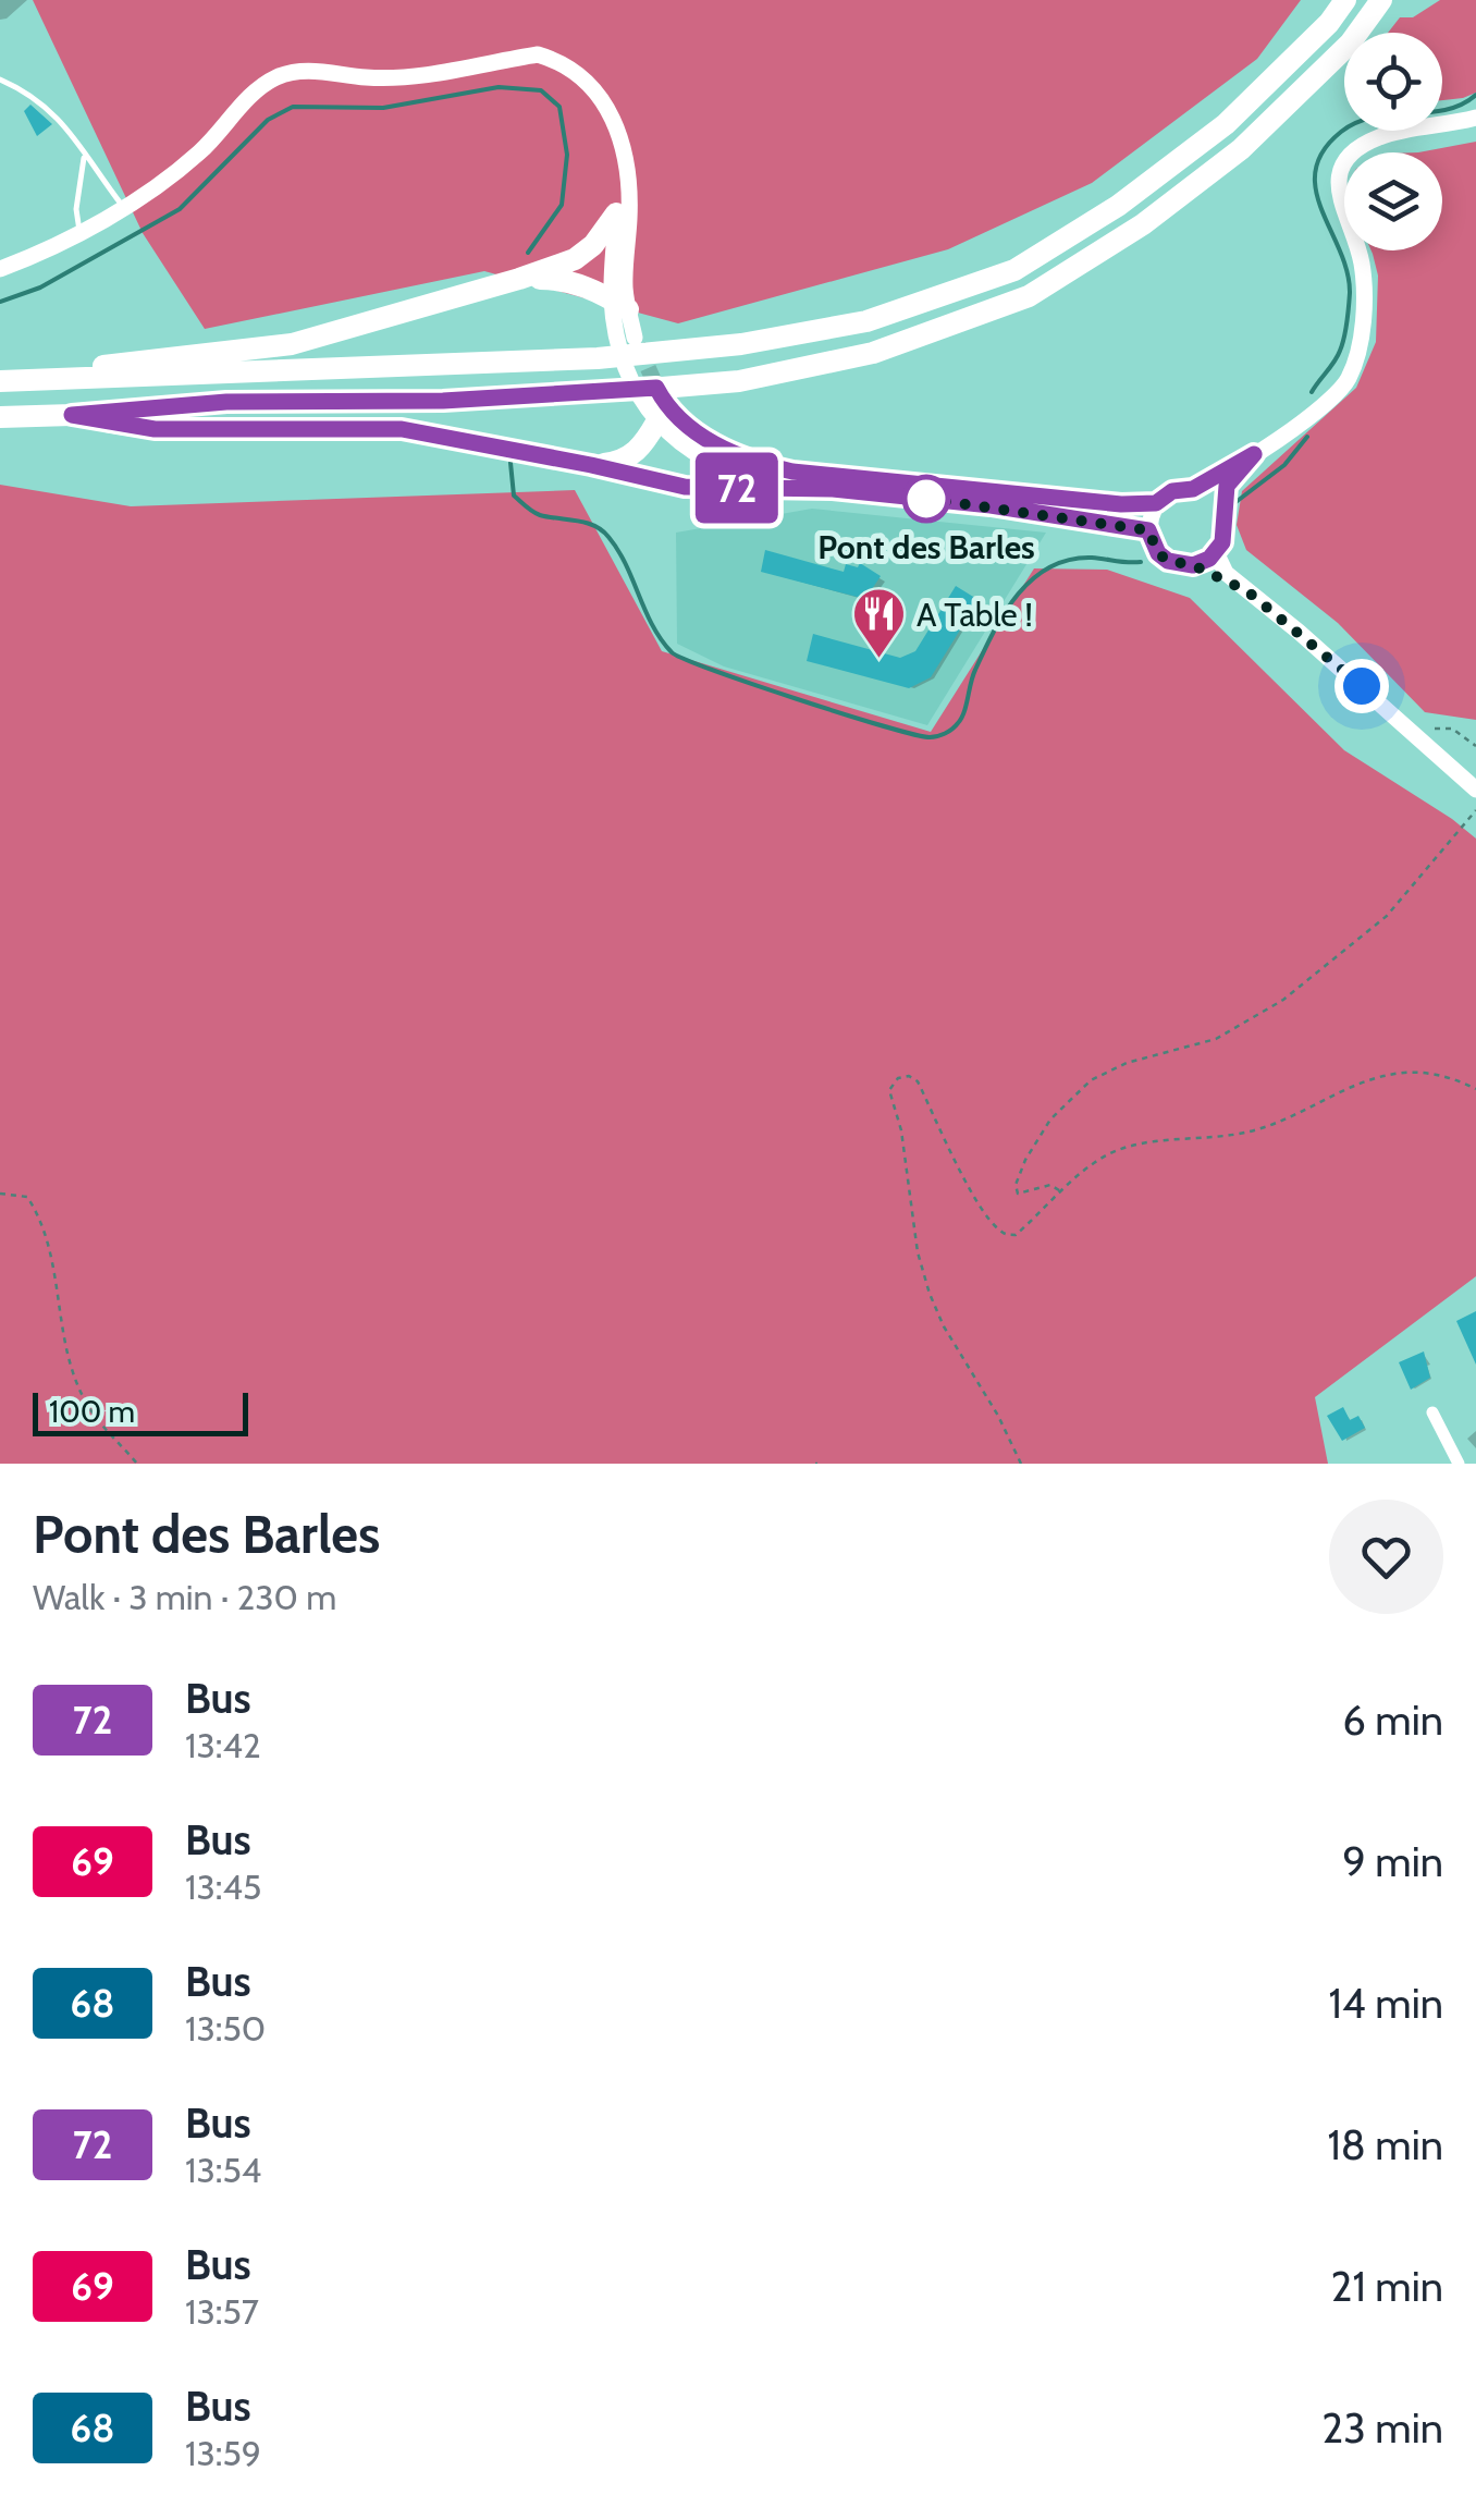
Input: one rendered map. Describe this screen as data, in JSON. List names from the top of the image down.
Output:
{
  "places": {
    "other": ["Pont des Barles"],
    "restaurant": ["A Table !"]
  },
  "lines": ["bus line 72"],
  "scale_bar": "100 m",
  "page": {
    "on_map": "72",
    "scale": "100 m",
    "heading": ["Pont des Barles", "Walk · 3 min · 230 m"],
    "list": [
      {
        "mark": "72",
        "name": "Bus",
        "note": "13:42",
        "value": "6 min"
      },
      {
        "mark": "69",
        "name": "Bus",
        "note": "13:45",
        "value": "9 min"
      },
      {
        "mark": "68",
        "name": "Bus",
        "note": "13:50",
        "value": "14 min"
      },
      {
        "mark": "72",
        "name": "Bus",
        "note": "13:54",
        "value": "18 min"
      },
      {
        "mark": "69",
        "name": "Bus",
        "note": "13:57",
        "value": "21 min"
      },
      {
        "mark": "68",
        "name": "Bus",
        "note": "13:59",
        "value": "23 min"
      }
    ]
  }
}
